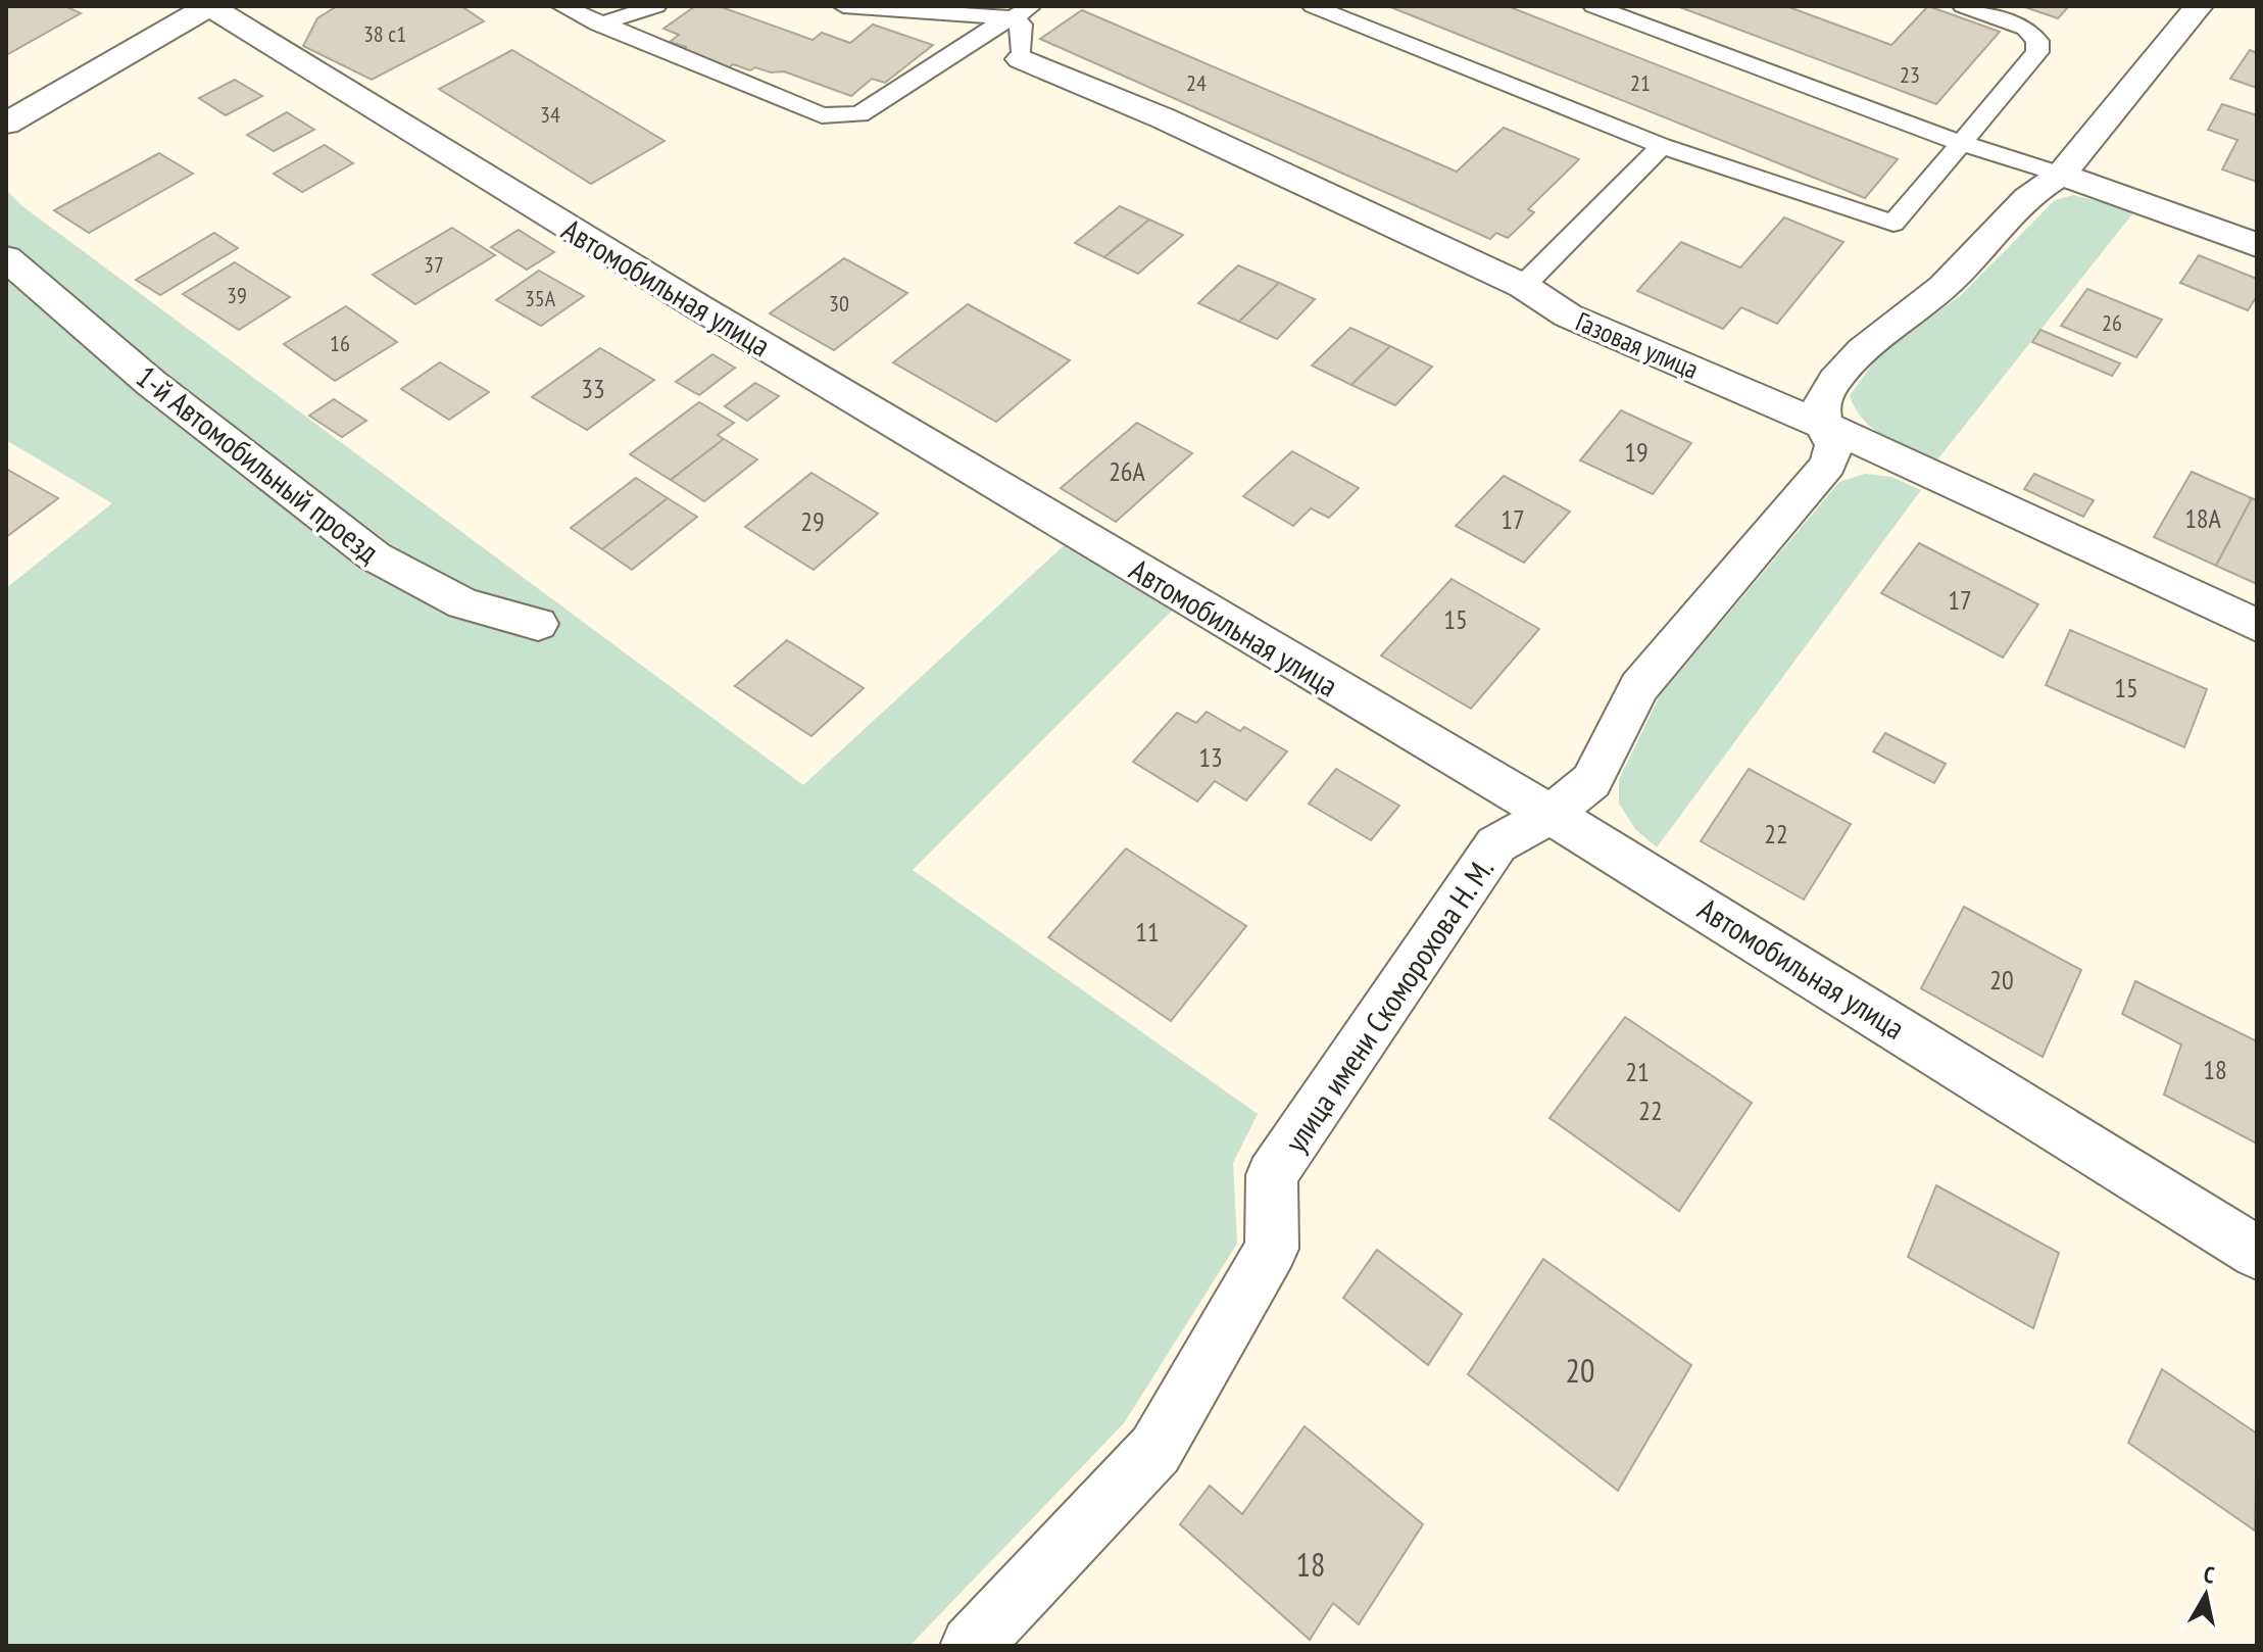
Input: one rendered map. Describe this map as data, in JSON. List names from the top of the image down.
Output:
{
  "streets": {
    "street": [
      "Автомобильная улица",
      "Газовая улица",
      "1-й Автомобильный проезд",
      "улица имени Скоморохова Н. М."
    ]
  },
  "crossings": [
    ["Автомобильная улица", "улица имени Скоморохова Н. М."],
    ["Газовая улица", "улица имени Скоморохова Н. М."]
  ],
  "house_numbers": [
    "38 с1",
    "23",
    "24",
    "21",
    "34",
    "37",
    "39",
    "35А",
    "30",
    "26",
    "16",
    "33",
    "19",
    "26А",
    "18А",
    "17",
    "29",
    "17",
    "15",
    "15",
    "13",
    "22",
    "11",
    "20",
    "18",
    "21",
    "22",
    "20",
    "18"
  ],
  "north": "top"
}
